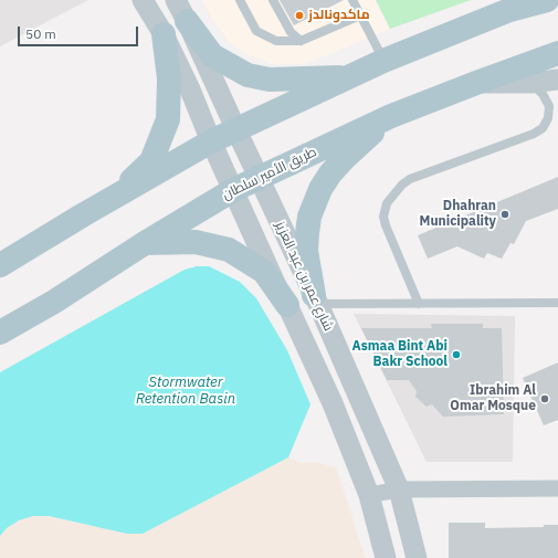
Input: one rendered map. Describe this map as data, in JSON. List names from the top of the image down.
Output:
{
  "streets": {
    "main road": ["طريق الأمير سلطان"],
    "street": ["شارع عمر بن عبد العزيز"]
  },
  "crossings": [
    ["طريق الأمير سلطان", "شارع عمر بن عبد العزيز"]
  ],
  "water": ["Stormwater Retention Basin"],
  "places": [
    "ماكدونالدز",
    "Dhahran Municipality",
    "Asmaa Bint Abi Bakr School",
    "Ibrahim Al Omar Mosque"
  ],
  "scale_bar": "50 m"
}
